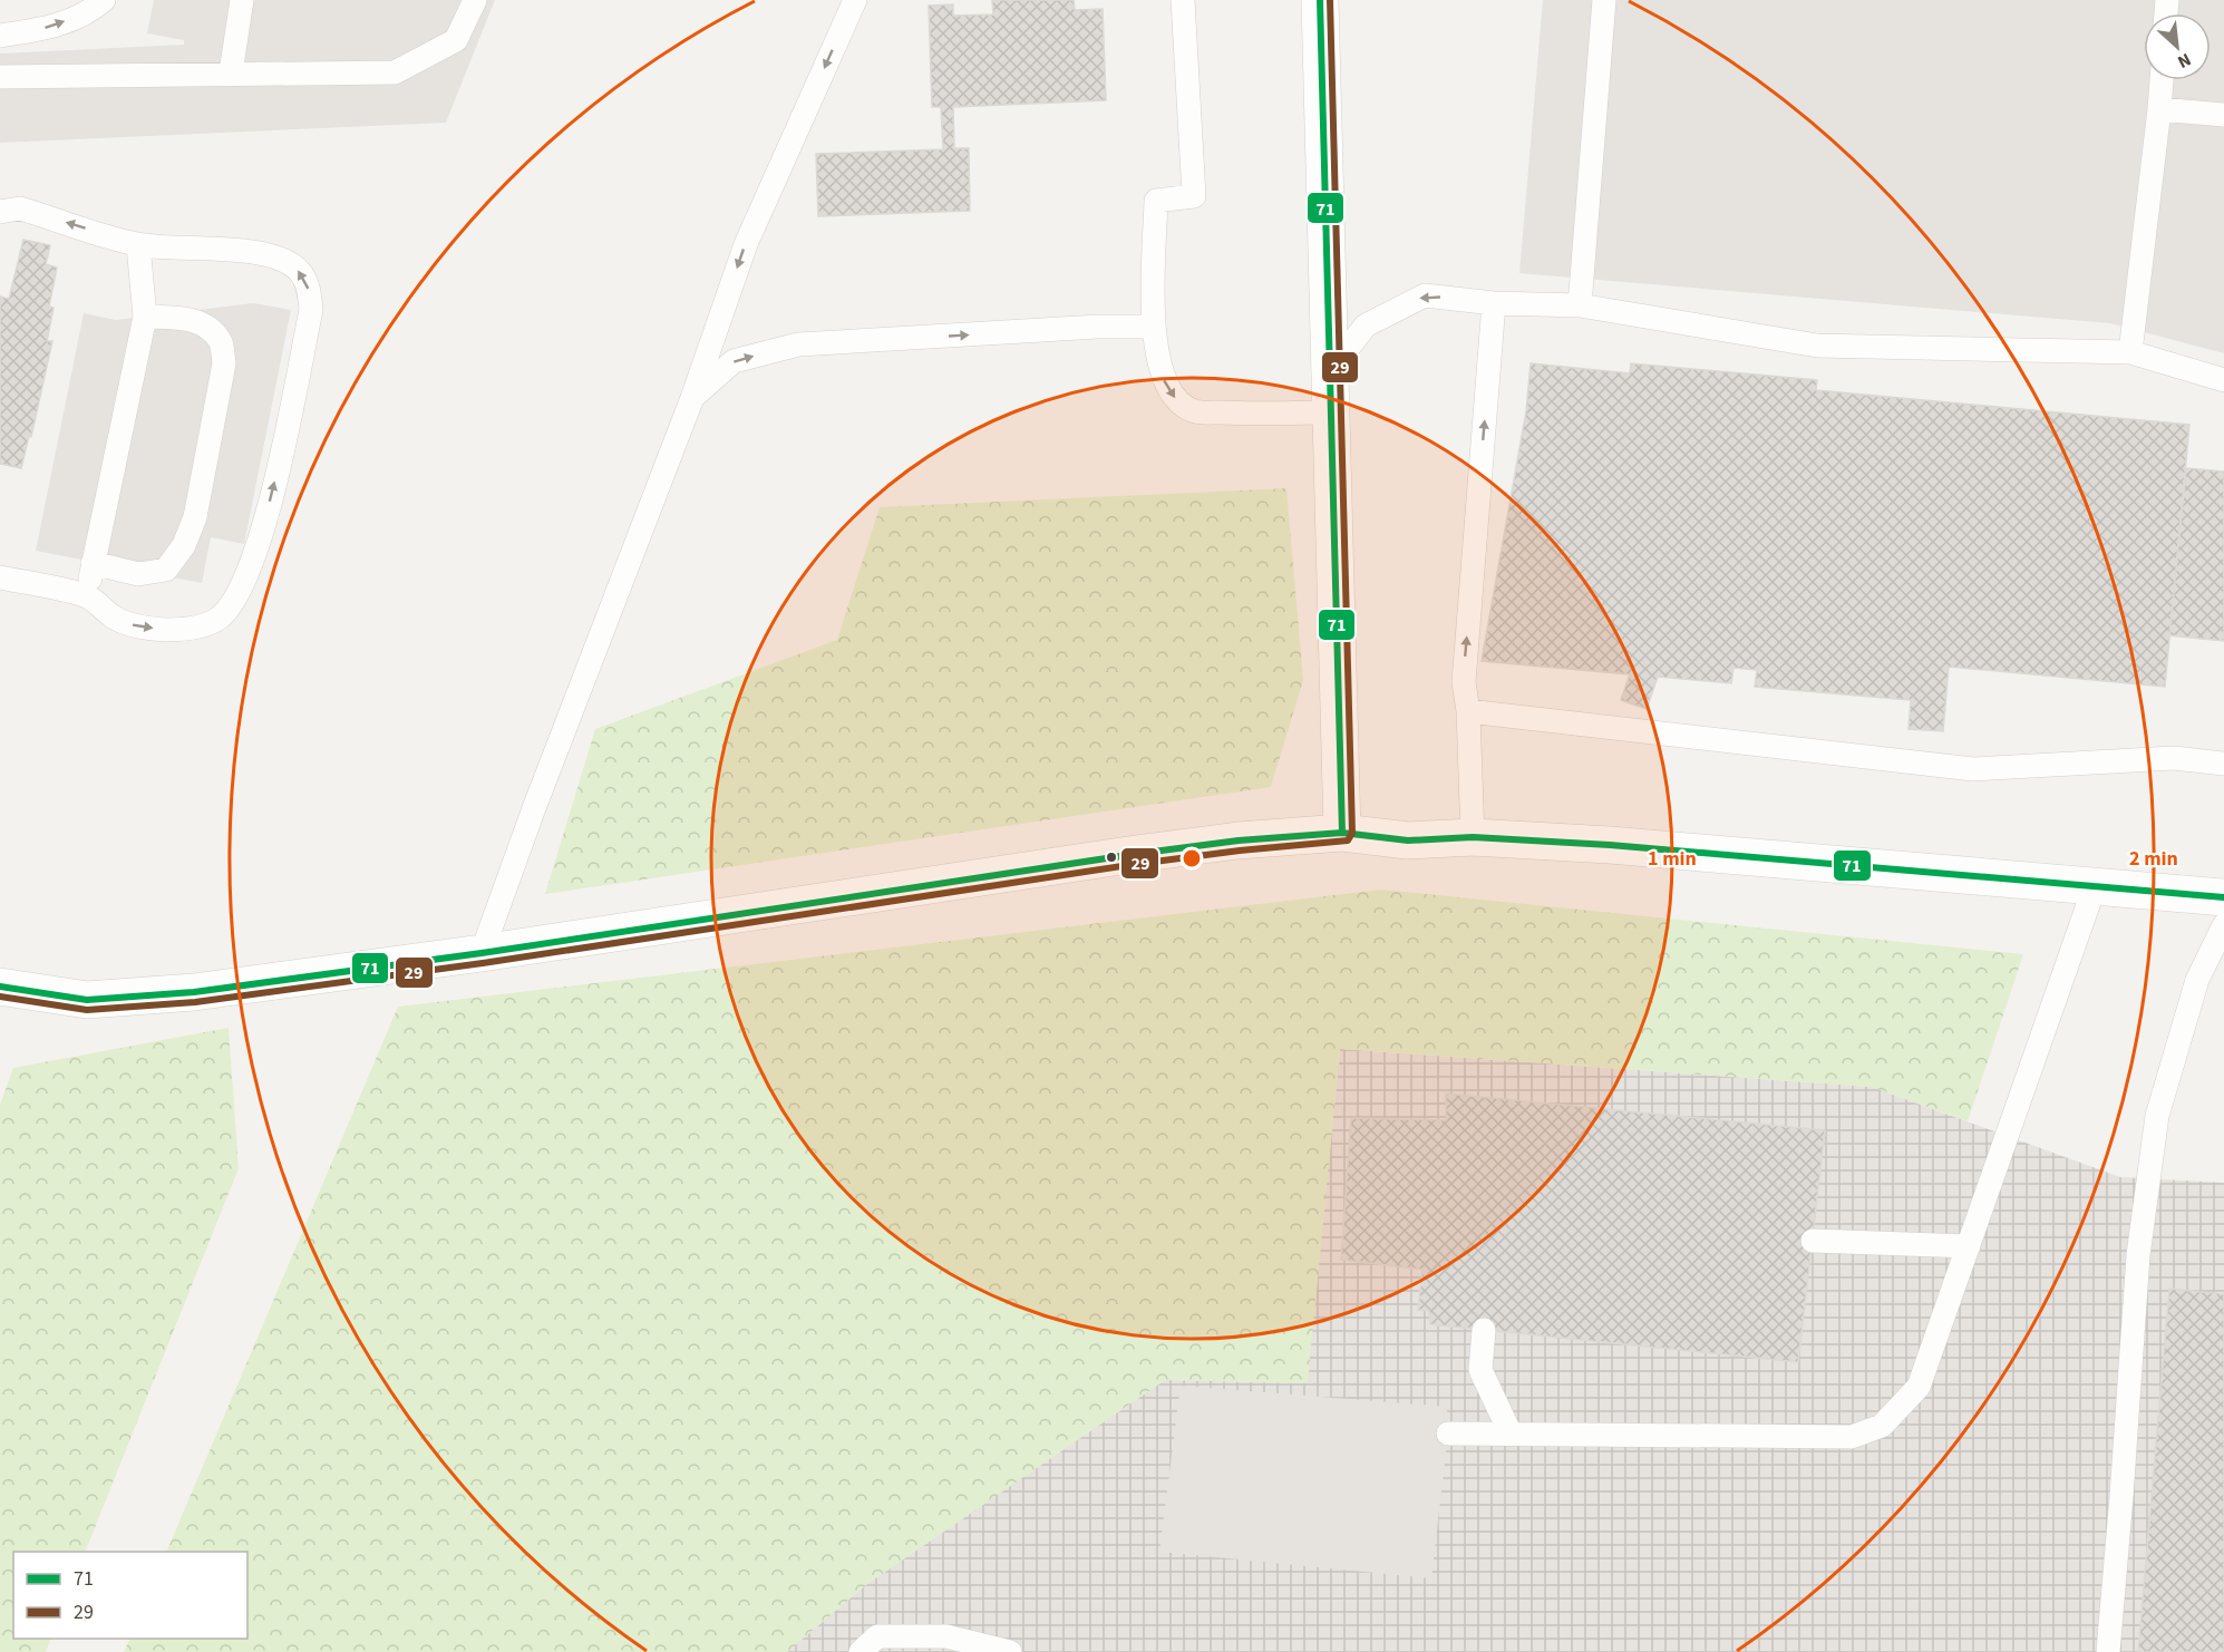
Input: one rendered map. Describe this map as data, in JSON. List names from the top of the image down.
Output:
{
  "lines": ["transit line 71", "transit line 29"],
  "legend": ["71", "29"],
  "north": "bottom right",
  "rings": ["1 min", "2 min"]
}
